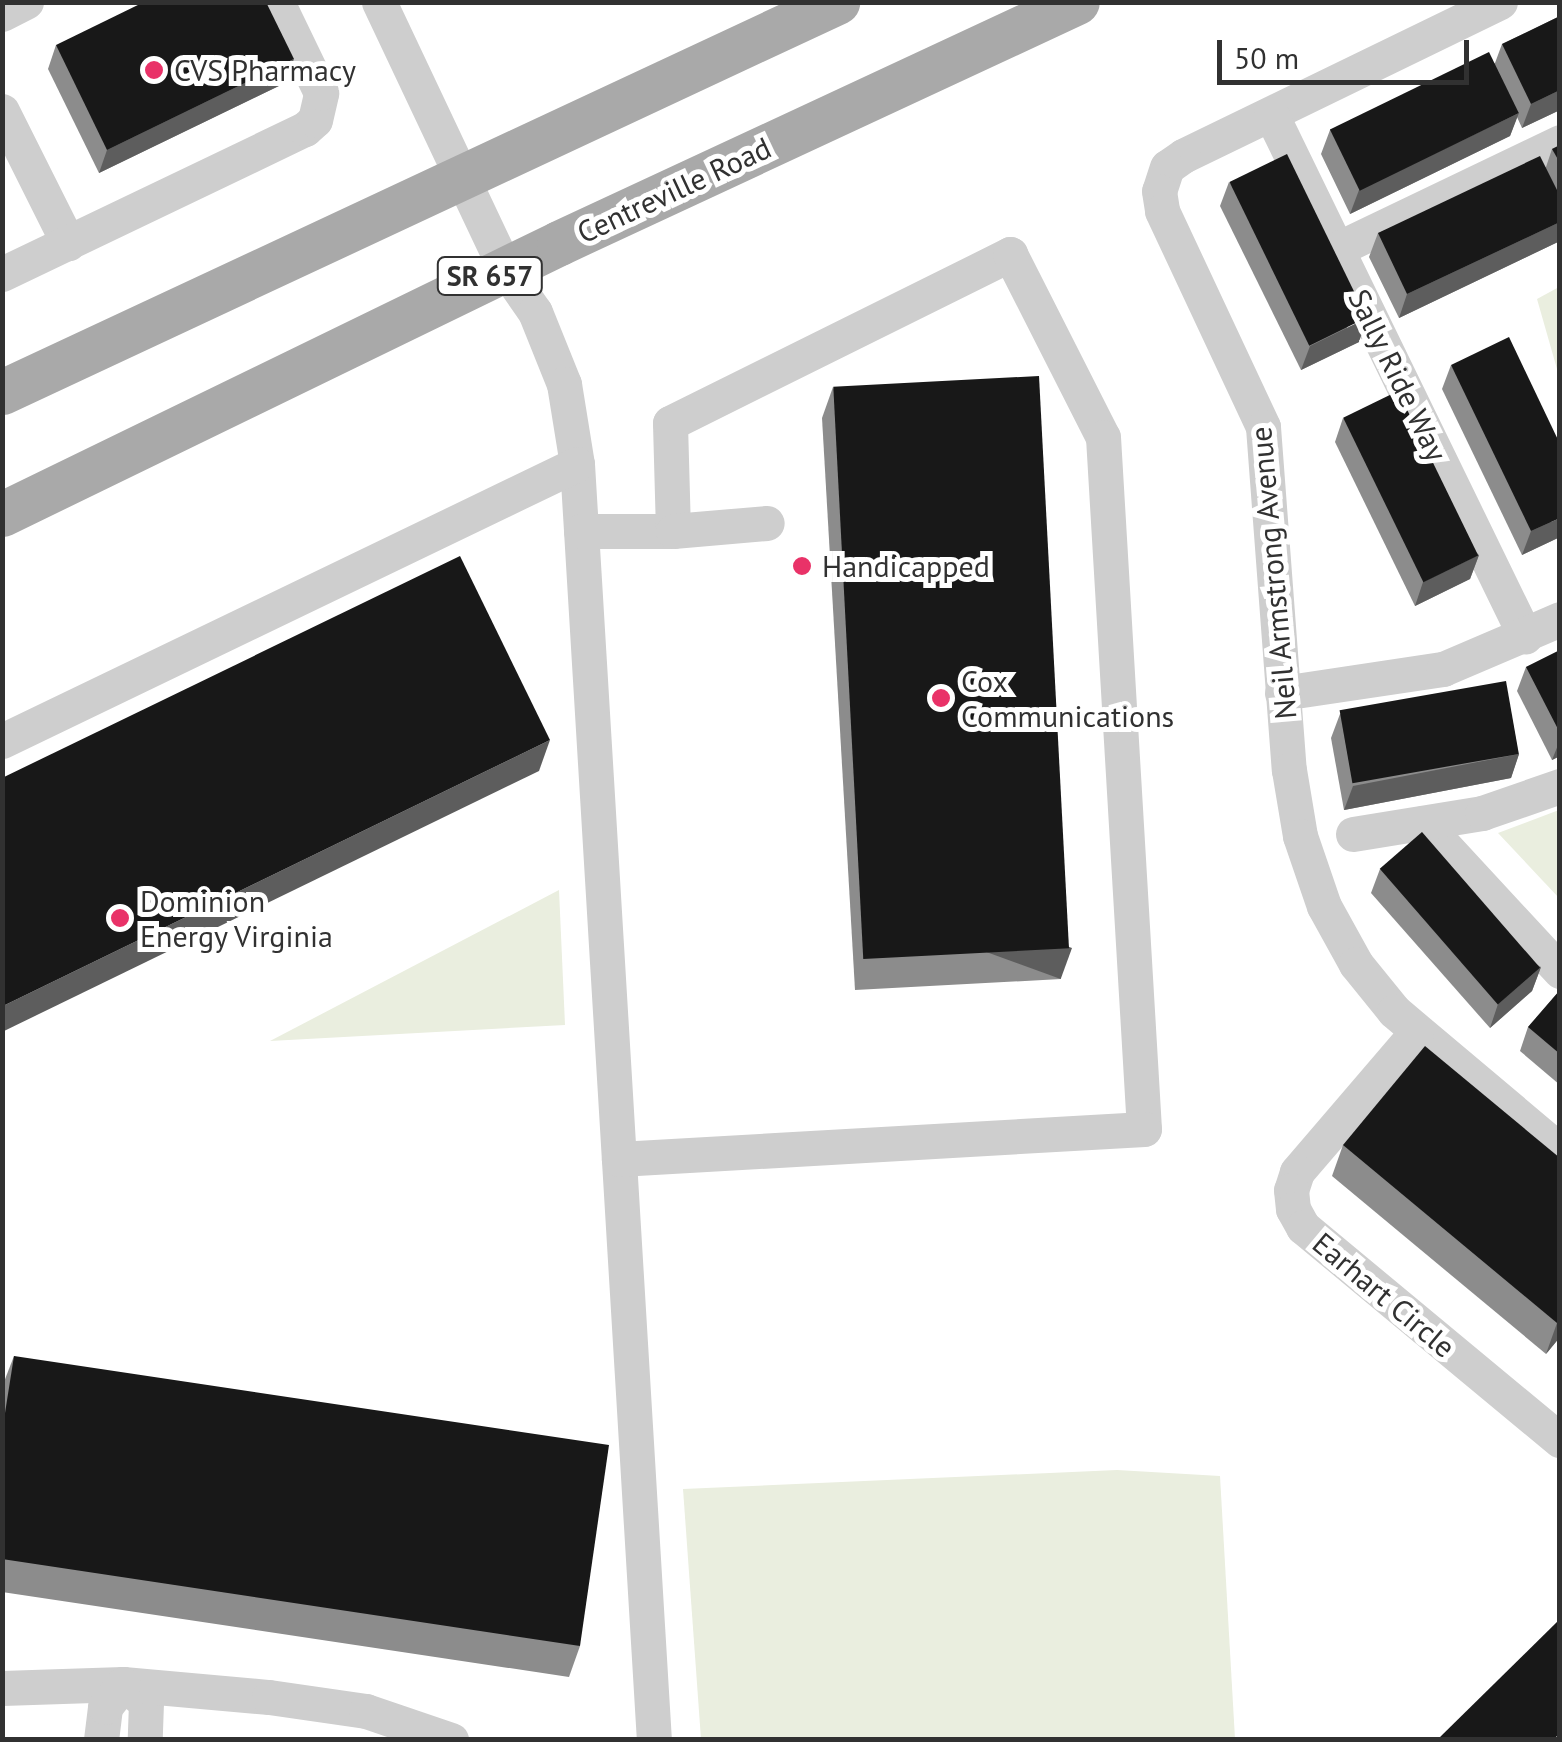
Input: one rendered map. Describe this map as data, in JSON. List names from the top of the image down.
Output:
{
  "streets": {
    "main road": ["Centreville Road", "SR 657"],
    "street": ["Sally Ride Way", "Neil Armstrong Avenue", "Earhart Circle"]
  },
  "crossings": [
    ["Sally Ride Way", "Neil Armstrong Avenue"],
    ["Neil Armstrong Avenue", "Earhart Circle"]
  ],
  "places": [
    "CVS Pharmacy",
    "Handicapped",
    "Cox Communications",
    "Dominion Energy Virginia"
  ],
  "scale_bar": "50 m"
}
